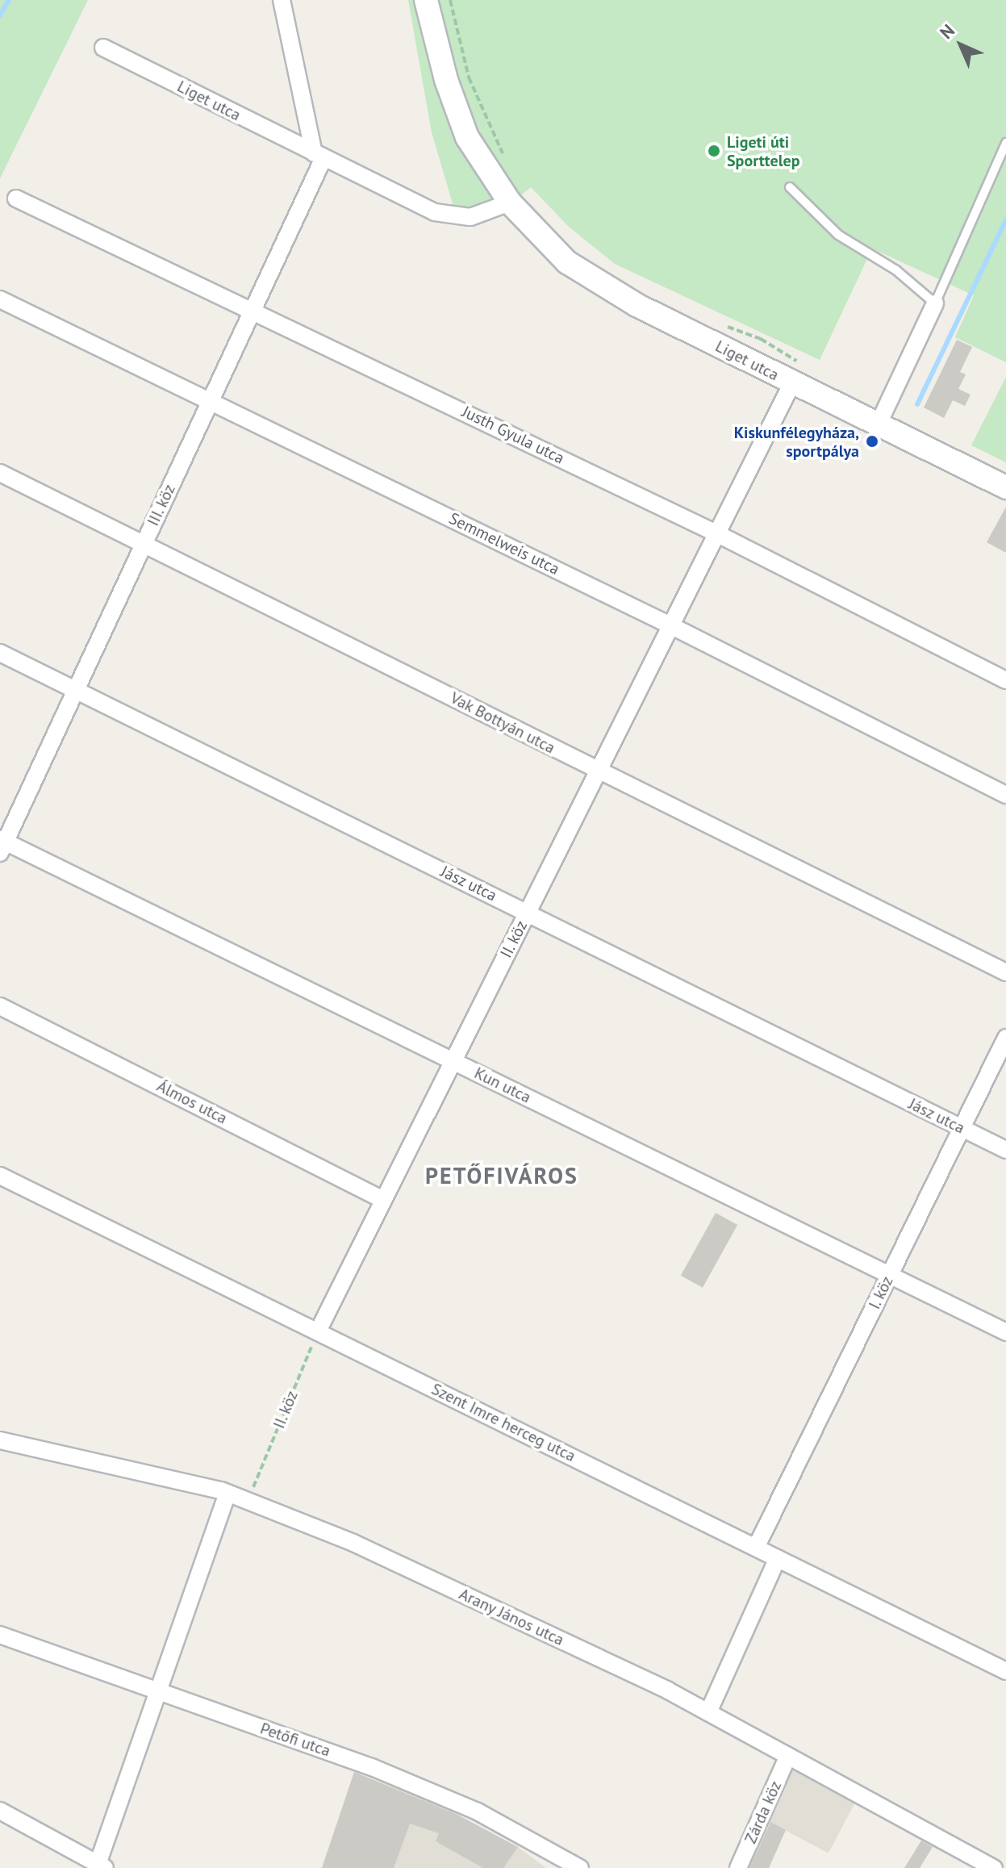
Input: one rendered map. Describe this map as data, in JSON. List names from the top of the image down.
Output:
{
  "streets": {
    "main road": ["Liget utca"],
    "street": [
      "Justh Gyula utca",
      "III. köz",
      "Semmelweis utca",
      "Vak Bottyán utca",
      "Jász utca",
      "II. köz",
      "Kun utca",
      "Álmos utca",
      "I. köz",
      "Szent Imre herceg utca",
      "Arany János utca",
      "Petőfi utca",
      "Zárda köz"
    ]
  },
  "crossings": [
    ["Liget utca", "III. köz"],
    ["Liget utca", "II. köz"],
    ["Justh Gyula utca", "III. köz"],
    ["Justh Gyula utca", "II. köz"],
    ["III. köz", "Semmelweis utca"],
    ["III. köz", "Vak Bottyán utca"],
    ["III. köz", "Jász utca"],
    ["III. köz", "Kun utca"],
    ["Semmelweis utca", "II. köz"],
    ["Vak Bottyán utca", "II. köz"],
    ["Jász utca", "II. köz"],
    ["Jász utca", "I. köz"],
    ["II. köz", "Kun utca"],
    ["II. köz", "Álmos utca"],
    ["II. köz", "Szent Imre herceg utca"],
    ["II. köz", "Arany János utca"],
    ["Kun utca", "I. köz"],
    ["I. köz", "Szent Imre herceg utca"],
    ["Arany János utca", "Zárda köz"]
  ],
  "districts": ["PETŐFIVÁROS"],
  "places": ["Ligeti úti Sporttelep", "Kiskunfélegyháza, sportpálya"],
  "north": "top left"
}
